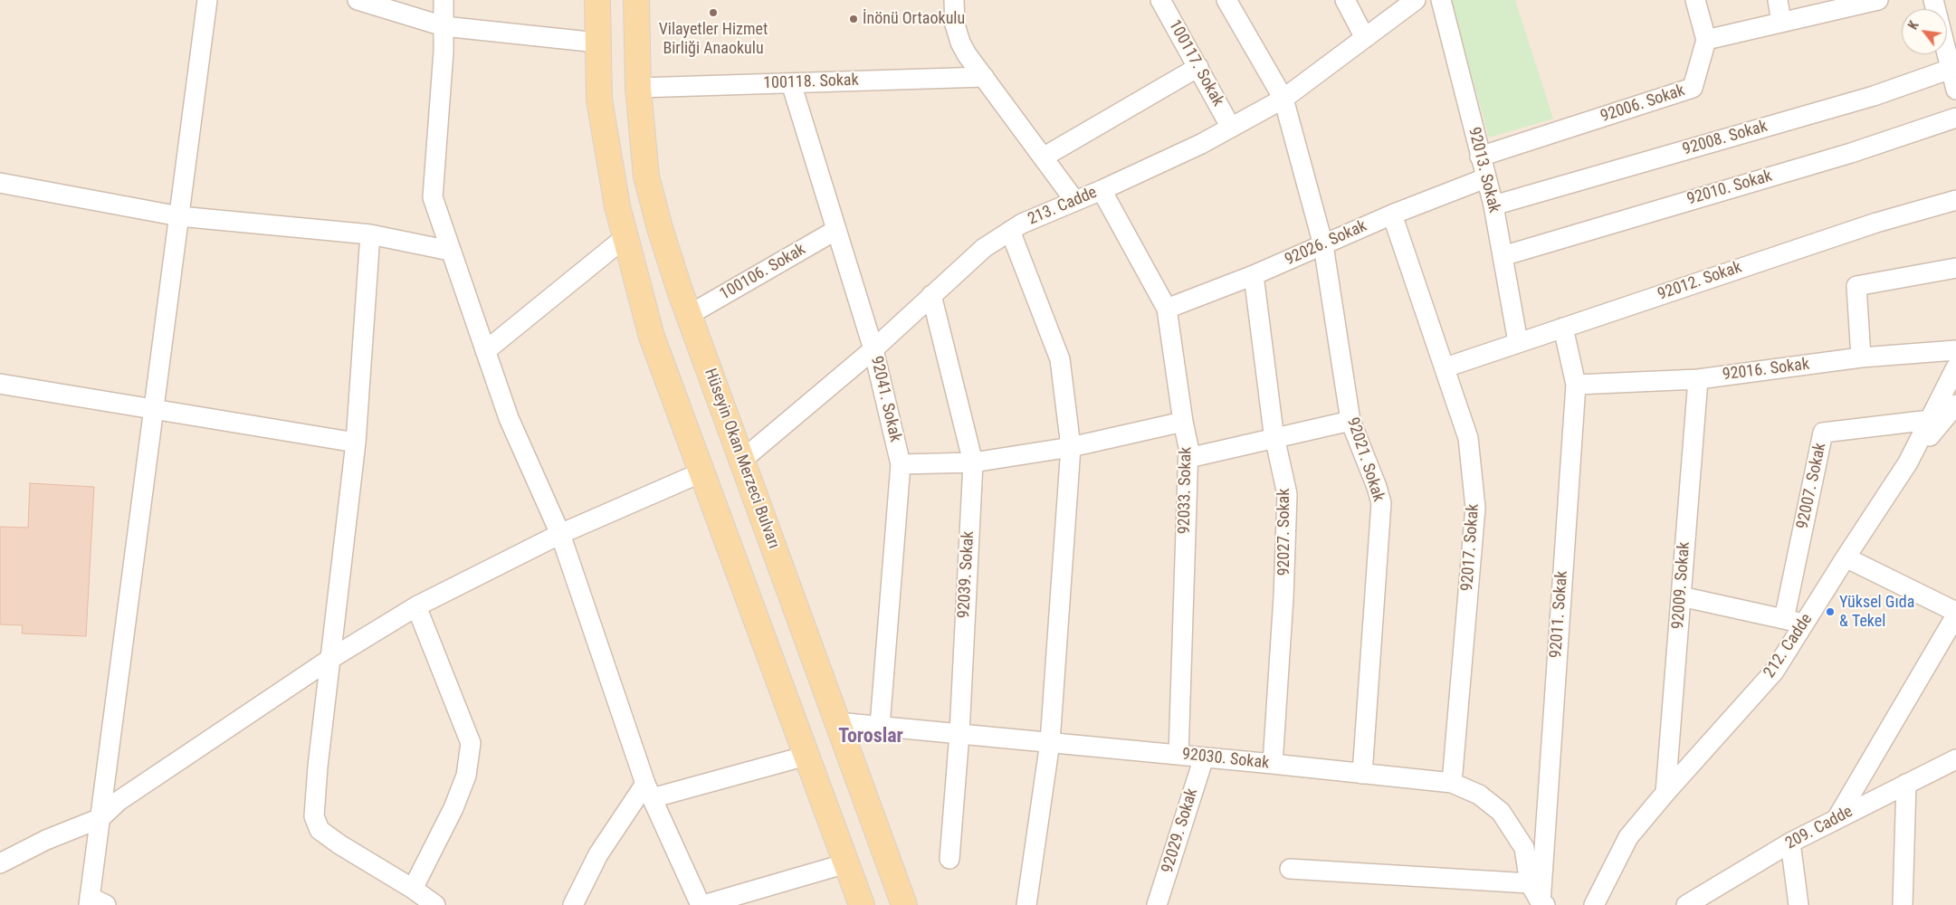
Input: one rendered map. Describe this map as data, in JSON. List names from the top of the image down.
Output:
{
  "streets": {
    "main road": ["Hüseyin Okan Merzeci Bulvarı"],
    "street": [
      "100117. Sokak",
      "100118. Sokak",
      "92006. Sokak",
      "92008. Sokak",
      "92013. Sokak",
      "92010. Sokak",
      "213. Cadde",
      "92026. Sokak",
      "100106. Sokak",
      "92012. Sokak",
      "92016. Sokak",
      "92041. Sokak",
      "92021. Sokak",
      "92007. Sokak",
      "92033. Sokak",
      "92027. Sokak",
      "92017. Sokak",
      "92039. Sokak",
      "92009. Sokak",
      "92011. Sokak",
      "212. Cadde",
      "92030. Sokak",
      "209. Cadde",
      "92029. Sokak"
    ]
  },
  "crossings": [
    ["100117. Sokak", "213. Cadde"],
    ["100118. Sokak", "92041. Sokak"],
    ["100118. Sokak", "Hüseyin Okan Merzeci Bulvarı"],
    ["92006. Sokak", "92013. Sokak"],
    ["92008. Sokak", "92013. Sokak"],
    ["92013. Sokak", "92010. Sokak"],
    ["92013. Sokak", "92026. Sokak"],
    ["92013. Sokak", "92012. Sokak"],
    ["213. Cadde", "92041. Sokak"],
    ["213. Cadde", "Hüseyin Okan Merzeci Bulvarı"],
    ["213. Cadde", "92021. Sokak"],
    ["213. Cadde", "92033. Sokak"],
    ["213. Cadde", "92039. Sokak"],
    ["92026. Sokak", "92021. Sokak"],
    ["92026. Sokak", "92033. Sokak"],
    ["92026. Sokak", "92027. Sokak"],
    ["92026. Sokak", "92017. Sokak"],
    ["100106. Sokak", "92041. Sokak"],
    ["100106. Sokak", "Hüseyin Okan Merzeci Bulvarı"],
    ["92012. Sokak", "92017. Sokak"],
    ["92012. Sokak", "92011. Sokak"],
    ["92016. Sokak", "92009. Sokak"],
    ["92016. Sokak", "92011. Sokak"],
    ["92041. Sokak", "92030. Sokak"],
    ["Hüseyin Okan Merzeci Bulvarı", "92030. Sokak"],
    ["92021. Sokak", "92030. Sokak"],
    ["92007. Sokak", "212. Cadde"],
    ["92033. Sokak", "92030. Sokak"],
    ["92027. Sokak", "92030. Sokak"],
    ["92017. Sokak", "92030. Sokak"],
    ["92039. Sokak", "92030. Sokak"],
    ["92009. Sokak", "212. Cadde"],
    ["92011. Sokak", "92030. Sokak"],
    ["92030. Sokak", "92029. Sokak"]
  ],
  "districts": ["Toroslar"],
  "places": ["Vilayetler Hizmet Birliği Anaokulu", "İnönü Ortaokulu", "Yüksel Gıda & Tekel"],
  "north": "top left"
}
